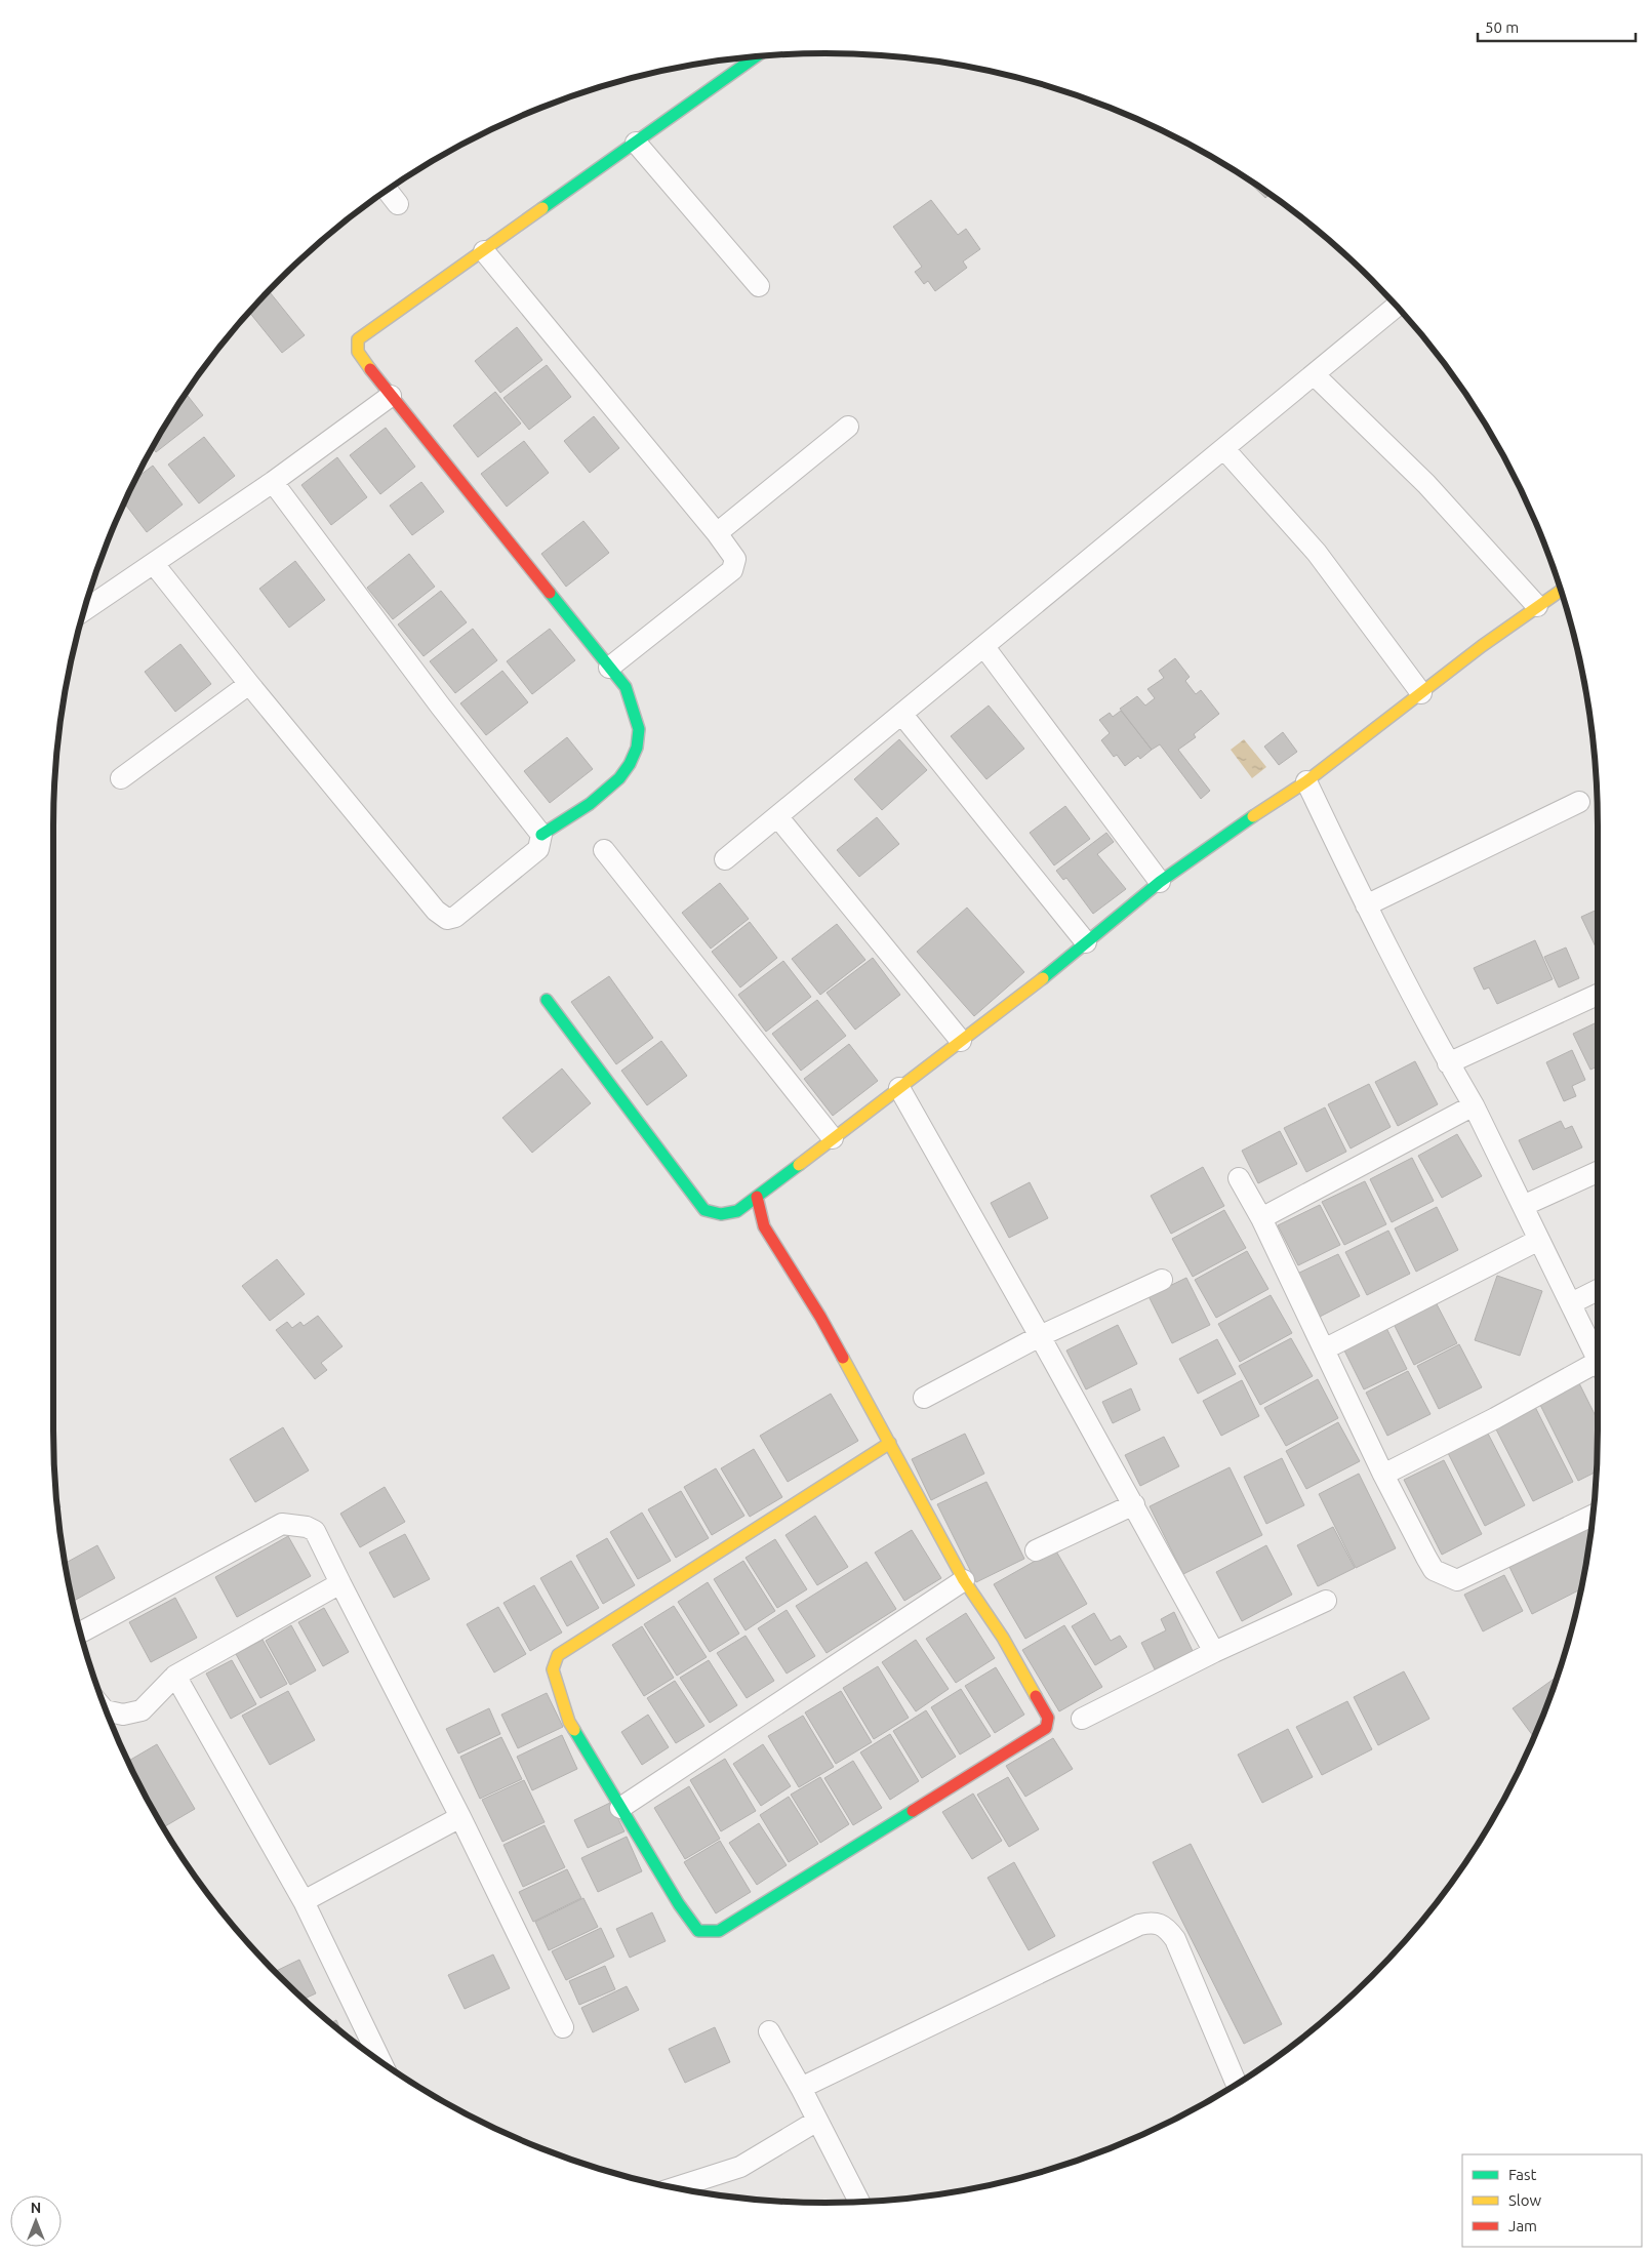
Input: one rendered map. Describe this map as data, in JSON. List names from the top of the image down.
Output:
{
  "legend": ["Fast", "Slow", "Jam"],
  "scale_bar": "50 m",
  "north": "top"
}
